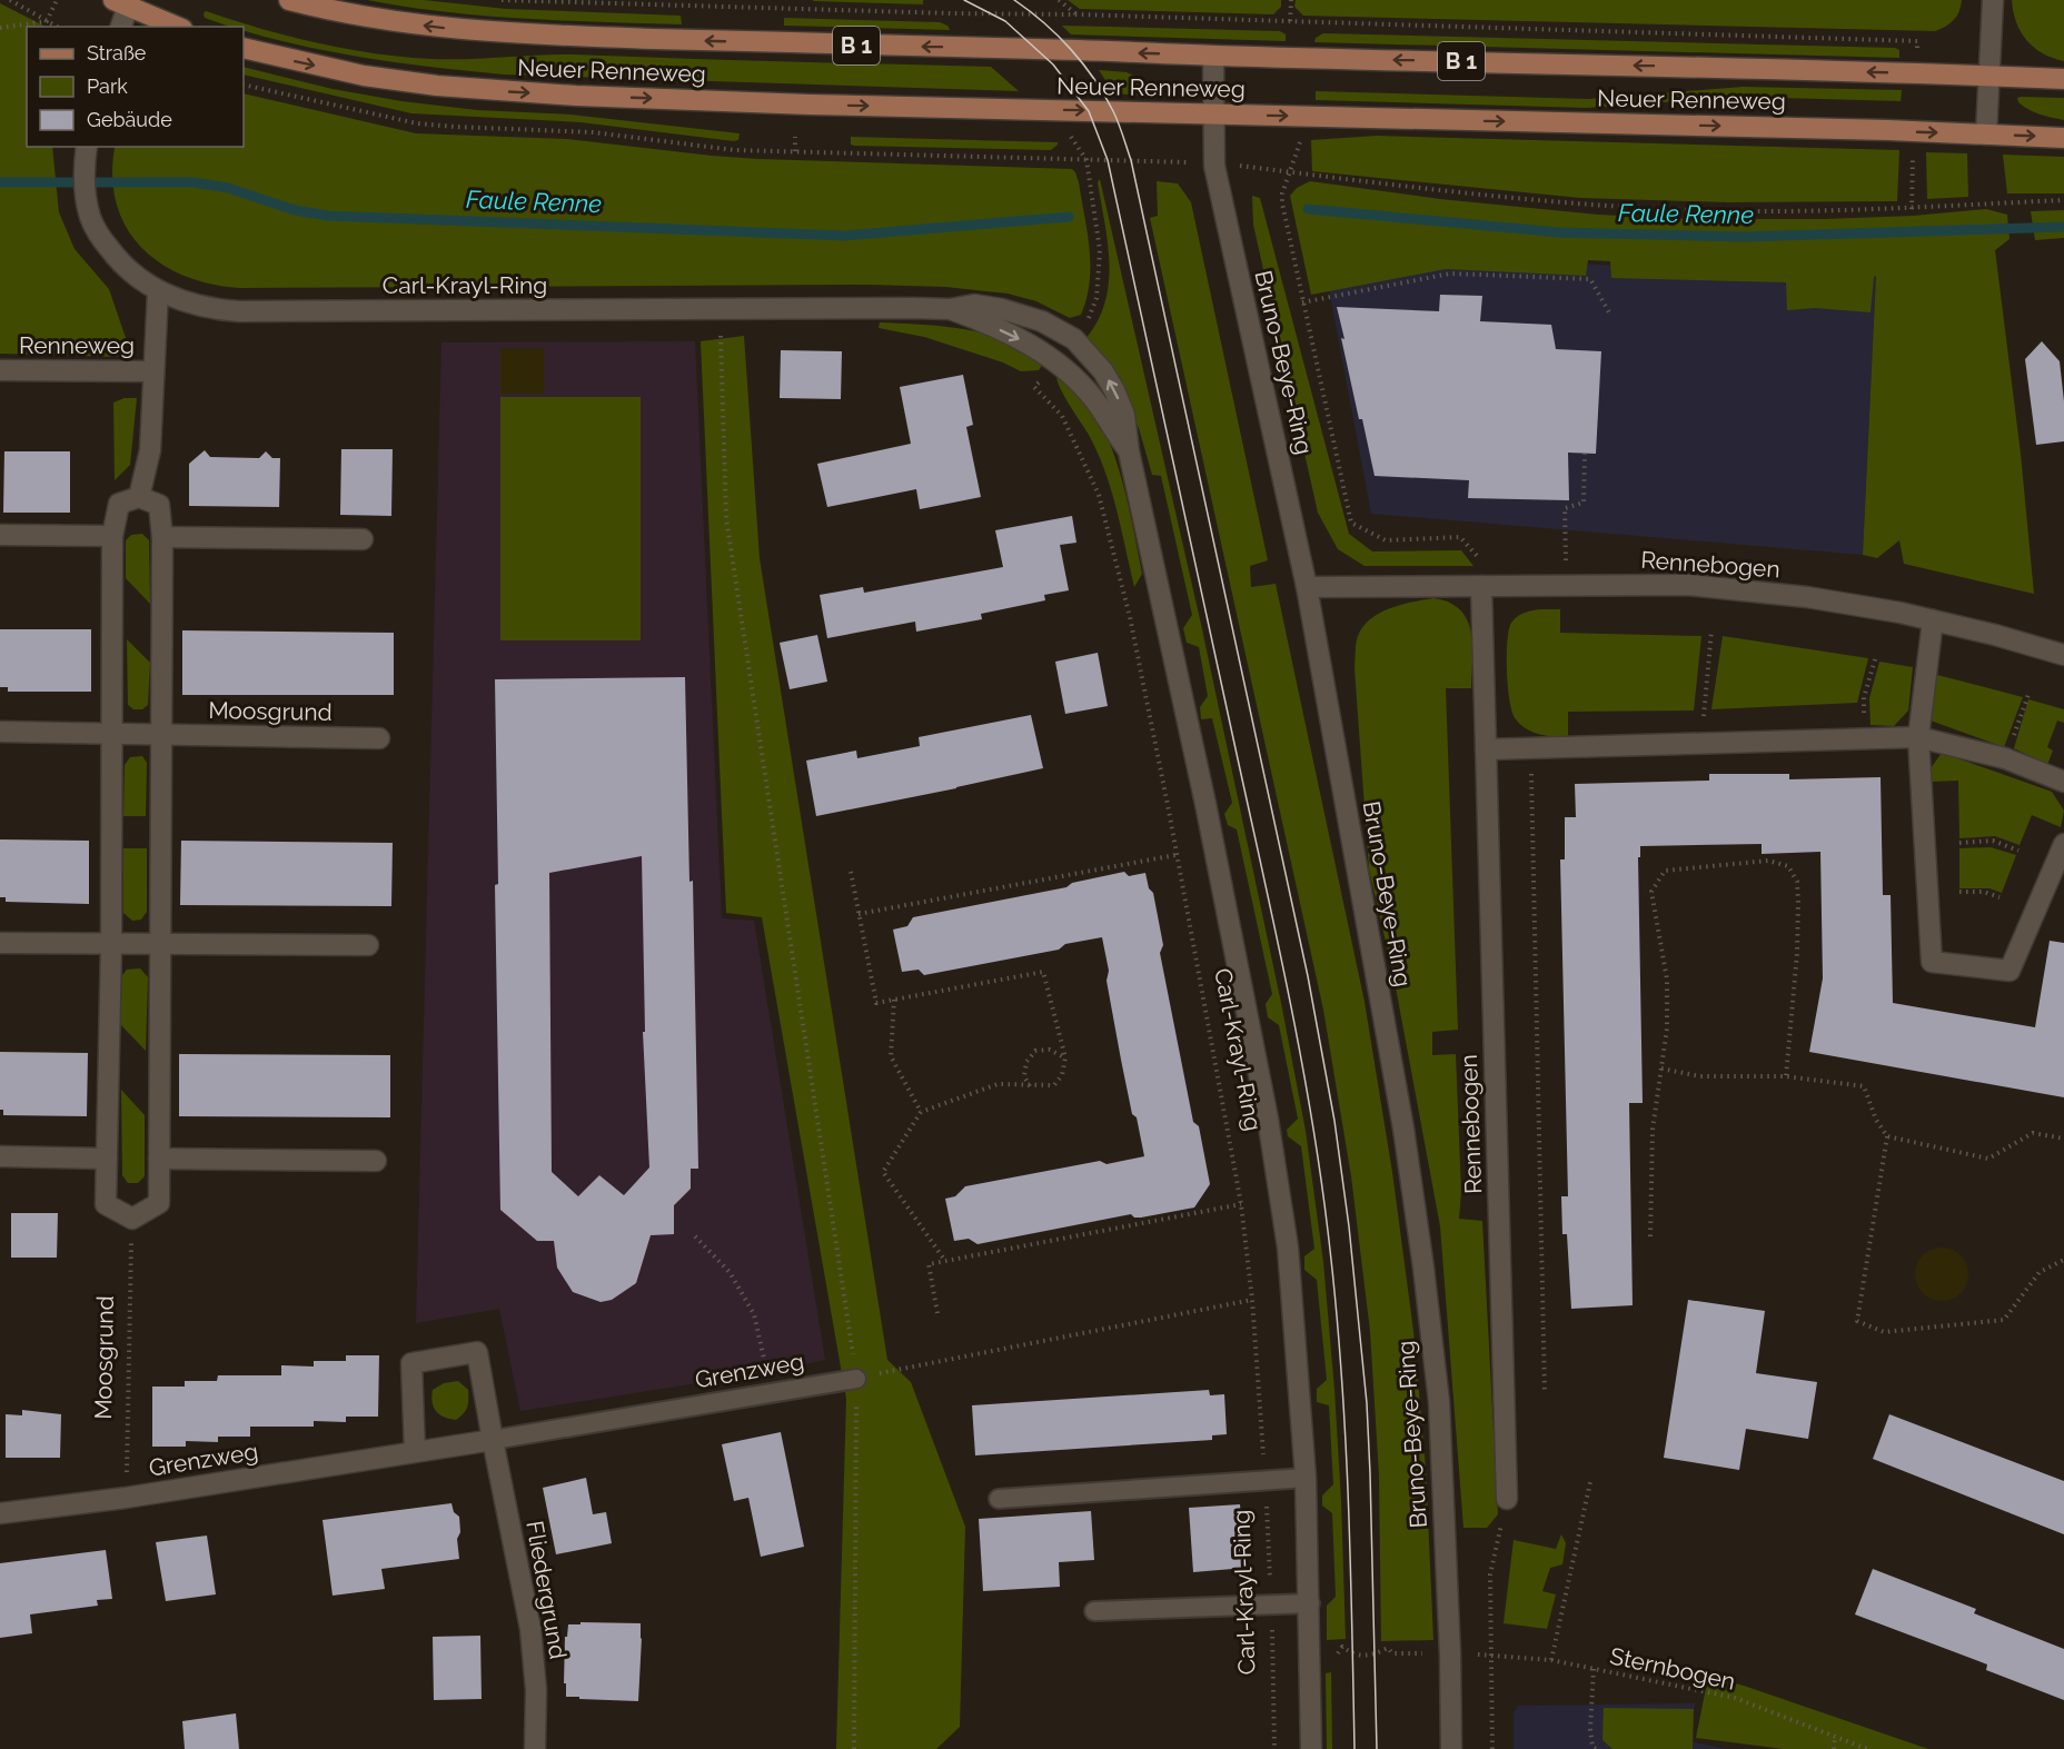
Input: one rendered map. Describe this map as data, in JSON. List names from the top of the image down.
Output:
{
  "streets": {
    "main road": ["B 1", "Neuer Renneweg"],
    "street": [
      "Carl-Krayl-Ring",
      "Renneweg",
      "Bruno-Beye-Ring",
      "Rennebogen",
      "Moosgrund",
      "Grenzweg",
      "Fliedergrund"
    ],
    "path": ["Sternbogen"]
  },
  "crossings": [
    ["Neuer Renneweg", "Bruno-Beye-Ring"],
    ["Bruno-Beye-Ring", "Rennebogen"],
    ["Moosgrund", "Grenzweg"],
    ["Grenzweg", "Fliedergrund"]
  ],
  "water": ["Faule Renne"],
  "legend": ["Straße", "Park", "Gebäude"]
}
